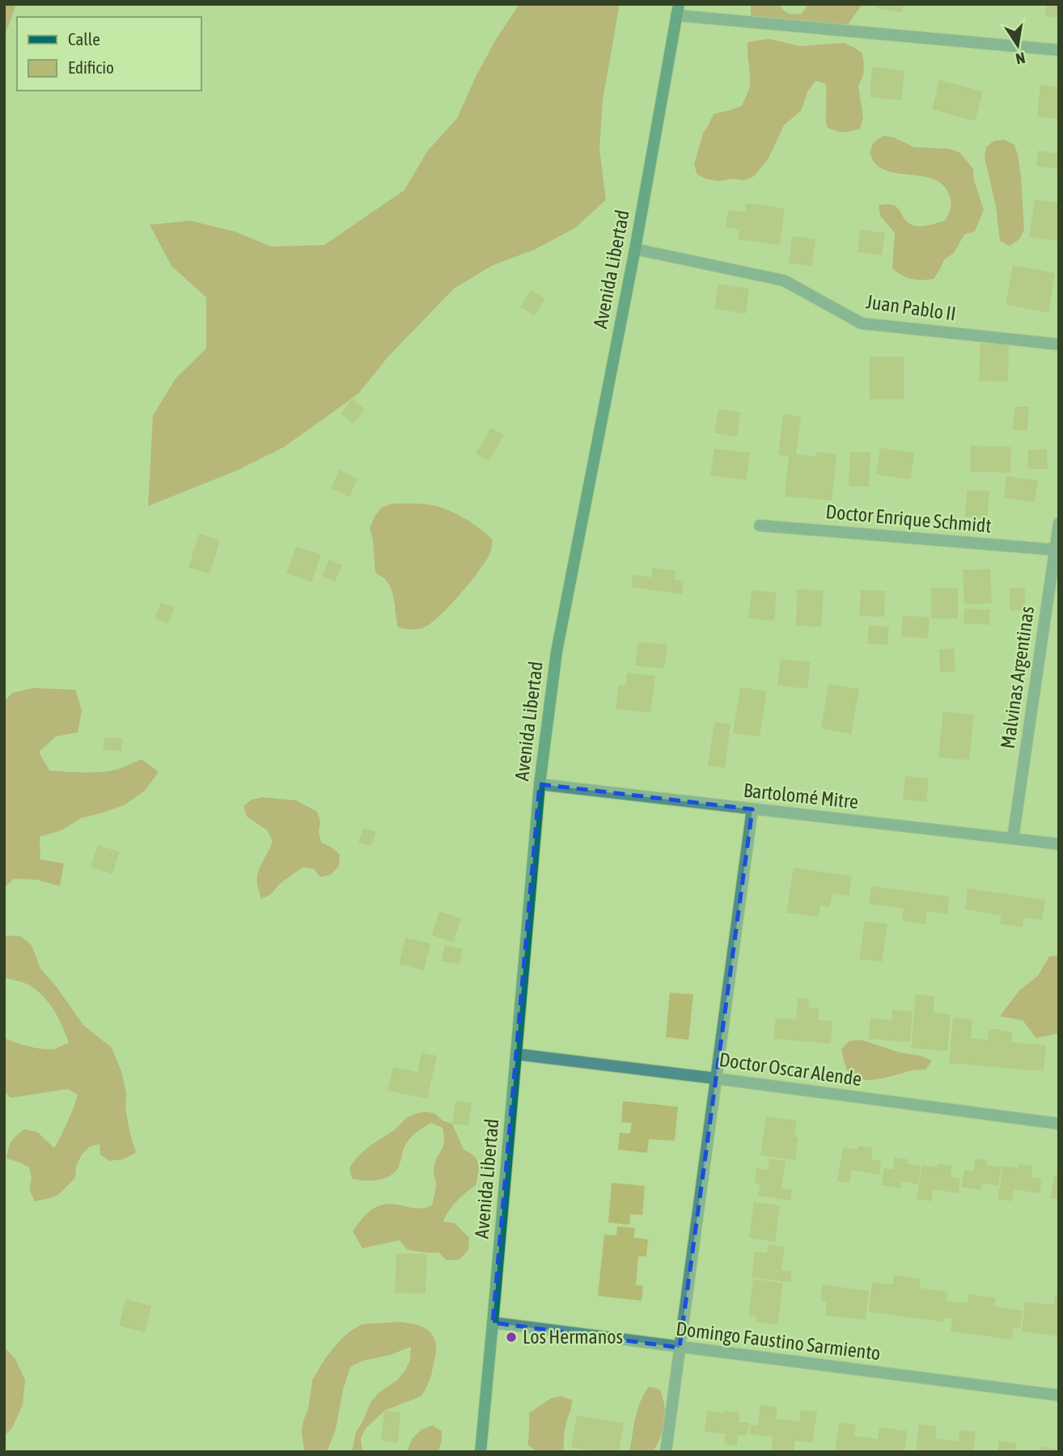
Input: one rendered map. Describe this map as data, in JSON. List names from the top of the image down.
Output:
{
  "streets": {
    "main road": ["Avenida Libertad"],
    "street": [
      "Juan Pablo II",
      "Doctor Enrique Schmidt",
      "Malvinas Argentinas",
      "Bartolomé Mitre",
      "Doctor Oscar Alende",
      "Domingo Faustino Sarmiento"
    ]
  },
  "crossings": [
    ["Avenida Libertad", "Juan Pablo II"],
    ["Avenida Libertad", "Bartolomé Mitre"],
    ["Avenida Libertad", "Doctor Oscar Alende"],
    ["Avenida Libertad", "Domingo Faustino Sarmiento"],
    ["Doctor Enrique Schmidt", "Malvinas Argentinas"],
    ["Malvinas Argentinas", "Bartolomé Mitre"]
  ],
  "places": ["Los Hermanos"],
  "legend": ["Calle", "Edificio"],
  "north": "bottom"
}
